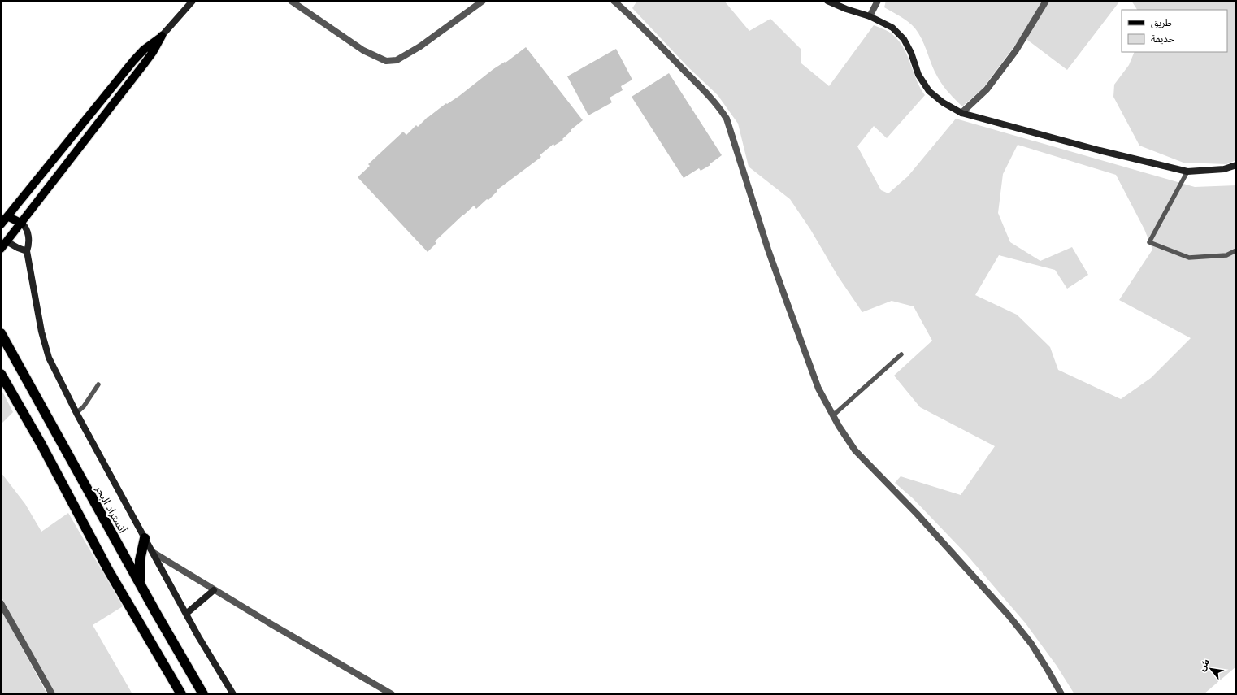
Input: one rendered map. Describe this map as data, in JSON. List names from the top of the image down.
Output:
{
  "streets": {
    "highway": ["أتستراد البحر"]
  },
  "legend": ["طريق", "حديقة"],
  "north": "top left"
}
